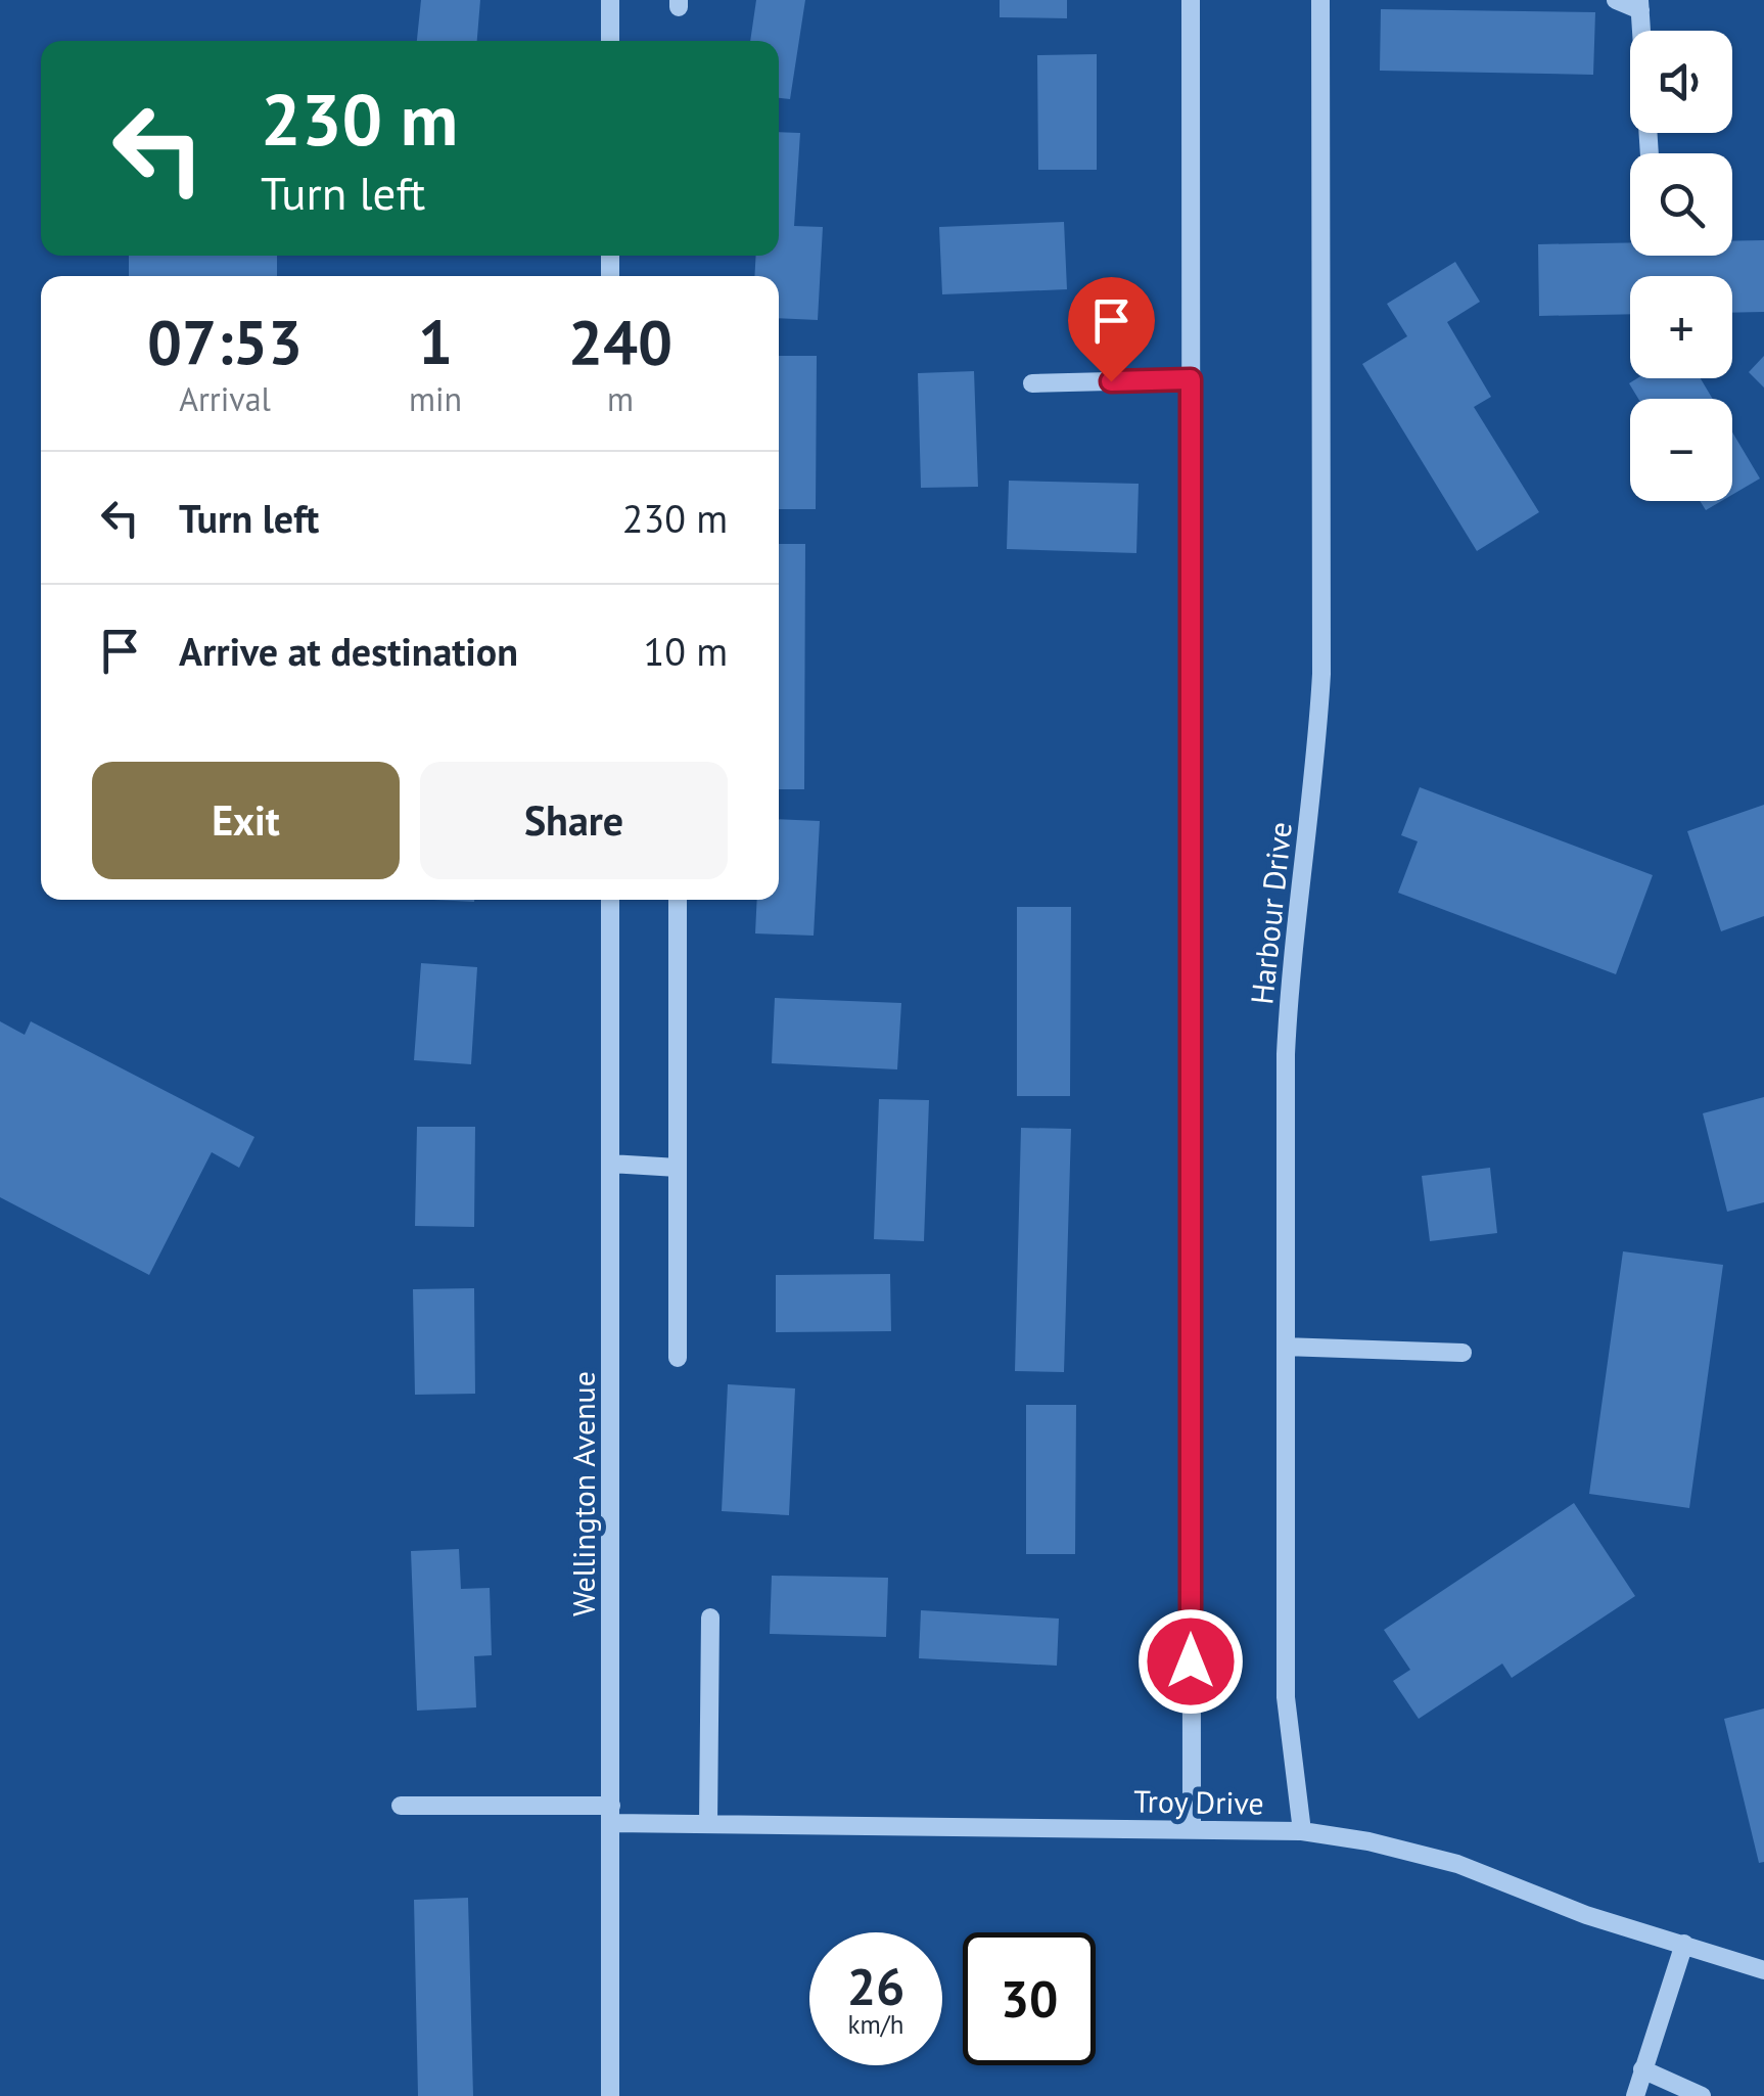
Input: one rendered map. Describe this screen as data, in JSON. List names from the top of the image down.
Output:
{
  "streets": {
    "street": ["Harbour Drive", "Wellington Avenue", "Troy Drive"]
  },
  "crossings": [
    ["Harbour Drive", "Troy Drive"],
    ["Wellington Avenue", "Troy Drive"]
  ],
  "page": {
    "map_buttons": ["+", "−"],
    "turn": ["230 m", "Turn left"],
    "eta": [
      "07:53",
      "Arrival",
      "1",
      "min",
      "240",
      "m"
    ],
    "list": [
      {
        "name": "Turn left",
        "value": "230 m"
      },
      {
        "name": "Arrive at destination",
        "value": "10 m"
      }
    ],
    "buttons": ["Exit", "Share"],
    "speed": "26 km/h",
    "limit": "30"
  }
}
